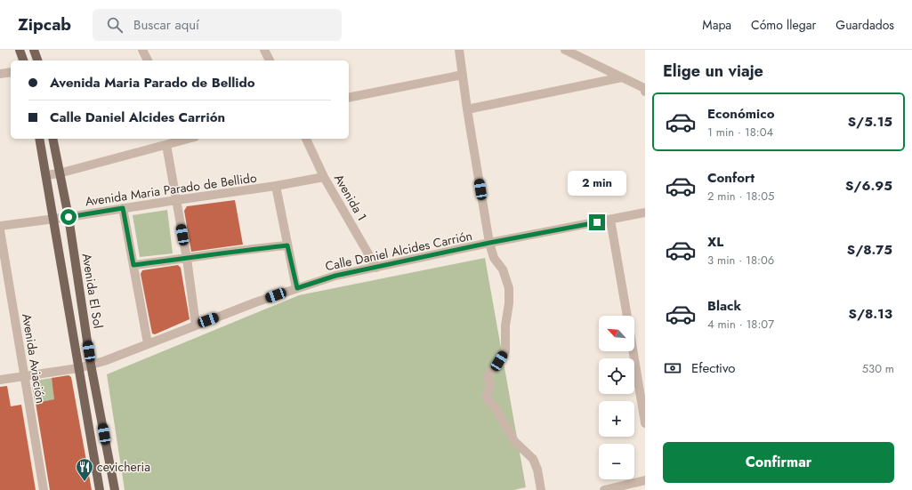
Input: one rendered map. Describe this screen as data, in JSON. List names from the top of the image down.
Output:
{
  "streets": {
    "main road": ["Avenida El Sol"],
    "street": [
      "Avenida Maria Parado de Bellido",
      "Avenida 1",
      "Calle Daniel Alcides Carrión",
      "Avenida Aviación"
    ]
  },
  "crossings": [
    ["Avenida Maria Parado de Bellido", "Avenida 1"],
    ["Avenida Maria Parado de Bellido", "Avenida El Sol"],
    ["Avenida 1", "Calle Daniel Alcides Carrión"],
    ["Calle Daniel Alcides Carrión", "Avenida El Sol"],
    ["Calle Daniel Alcides Carrión", "Avenida Aviación"]
  ],
  "places": {
    "restaurant": ["cevicheria"]
  },
  "north": "top left",
  "page": {
    "header": "Zipcab",
    "search": "Buscar aquí",
    "nav": ["Mapa", "Cómo llegar", "Guardados"],
    "heading": "Elige un viaje",
    "banner": ["Avenida Maria Parado de Bellido", "Calle Daniel Alcides Carrión"],
    "list": [
      {
        "name": "Económico",
        "note": "1 min · 18:04",
        "value": "S/5.15"
      },
      {
        "name": "Confort",
        "note": "2 min · 18:05",
        "value": "S/6.95"
      },
      {
        "name": "XL",
        "note": "3 min · 18:06",
        "value": "S/8.75"
      },
      {
        "name": "Black",
        "note": "4 min · 18:07",
        "value": "S/8.13"
      }
    ],
    "bubble": "2 min",
    "map_buttons": ["+", "−"],
    "pay": ["Efectivo", "530 m"],
    "buttons": "Confirmar"
  }
}
